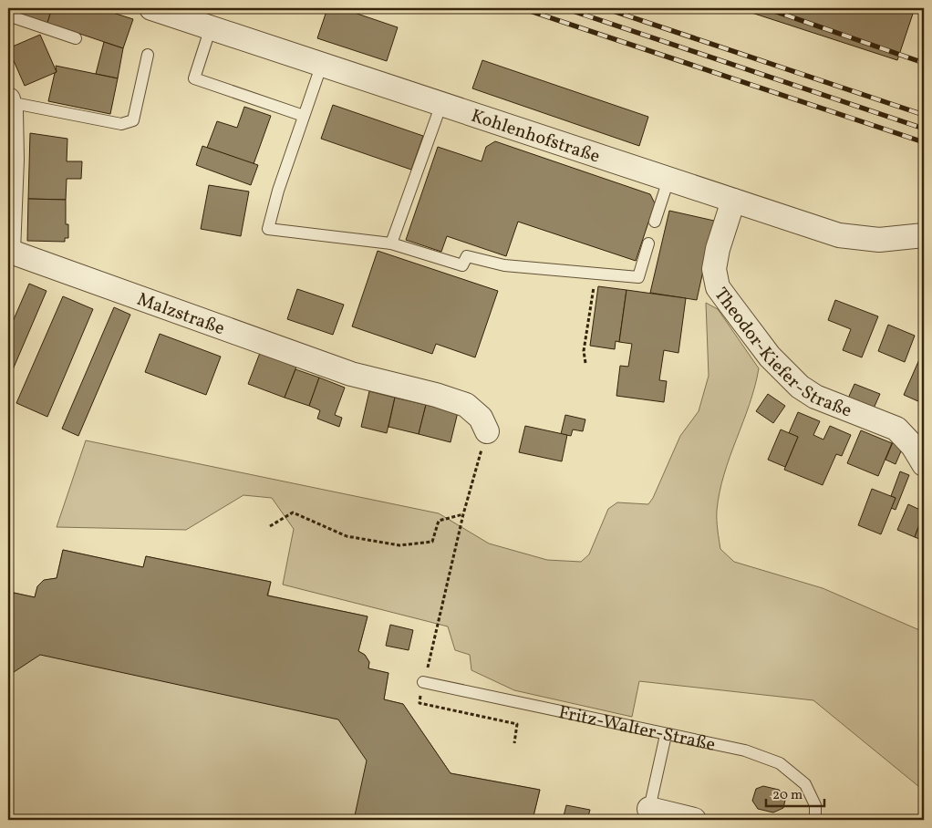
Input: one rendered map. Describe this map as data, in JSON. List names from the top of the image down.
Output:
{
  "streets": {
    "street": ["Kohlenhofstraße", "Malzstraße", "Theodor-Kiefer-Straße"],
    "lane": ["Fritz-Walter-Straße"]
  },
  "crossings": [
    ["Kohlenhofstraße", "Theodor-Kiefer-Straße"]
  ],
  "scale_bar": "20 m"
}
